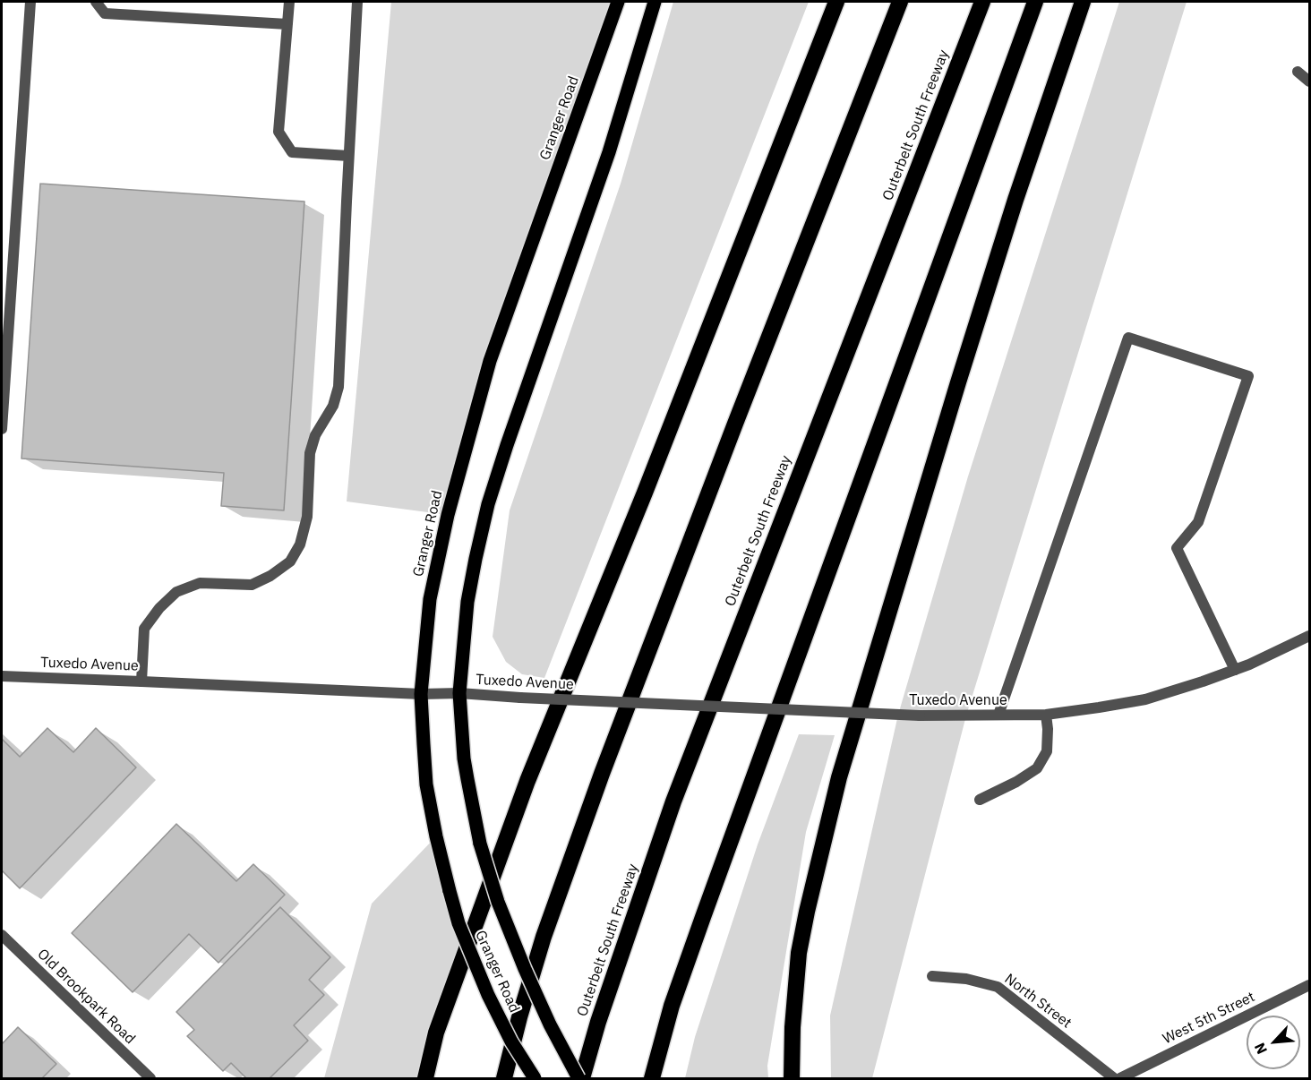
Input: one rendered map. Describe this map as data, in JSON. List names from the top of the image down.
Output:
{
  "streets": {
    "highway": ["Outerbelt South Freeway"],
    "main road": ["Granger Road"],
    "street": [
      "Tuxedo Avenue",
      "Old Brookpark Road",
      "North Street",
      "West 5th Street"
    ]
  },
  "crossings": [
    ["Granger Road", "Outerbelt South Freeway"],
    ["Granger Road", "Tuxedo Avenue"]
  ],
  "north": "bottom left"
}
